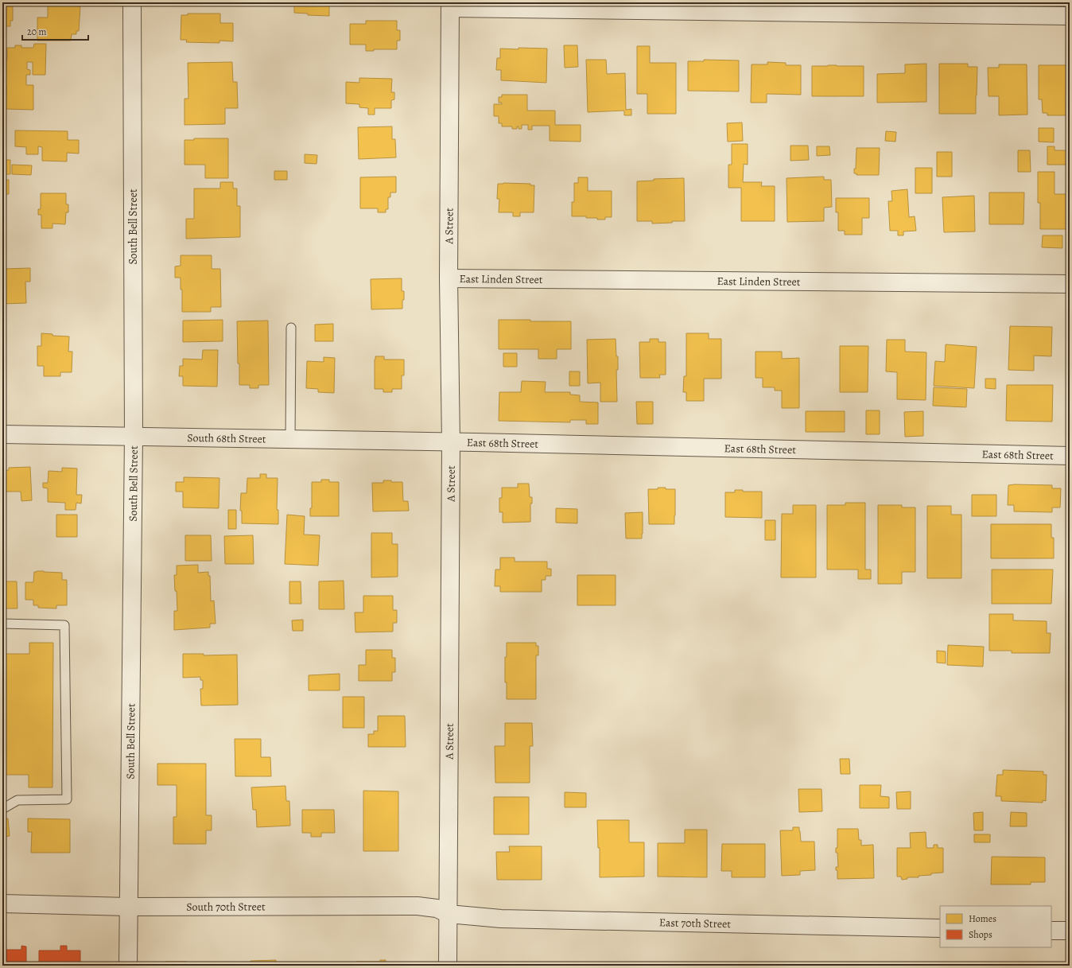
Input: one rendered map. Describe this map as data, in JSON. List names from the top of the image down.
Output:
{
  "streets": {
    "street": [
      "South Bell Street",
      "A Street",
      "East Linden Street",
      "South 68th Street",
      "East 68th Street",
      "South 70th Street",
      "East 70th Street"
    ]
  },
  "crossings": [
    ["South Bell Street", "South 68th Street"],
    ["South Bell Street", "South 70th Street"],
    ["A Street", "East Linden Street"],
    ["A Street", "South 68th Street"],
    ["A Street", "East 68th Street"],
    ["A Street", "South 70th Street"],
    ["A Street", "East 70th Street"],
    ["South 68th Street", "East 68th Street"],
    ["South 70th Street", "East 70th Street"]
  ],
  "legend": ["Homes", "Shops"],
  "scale_bar": "20 m"
}
